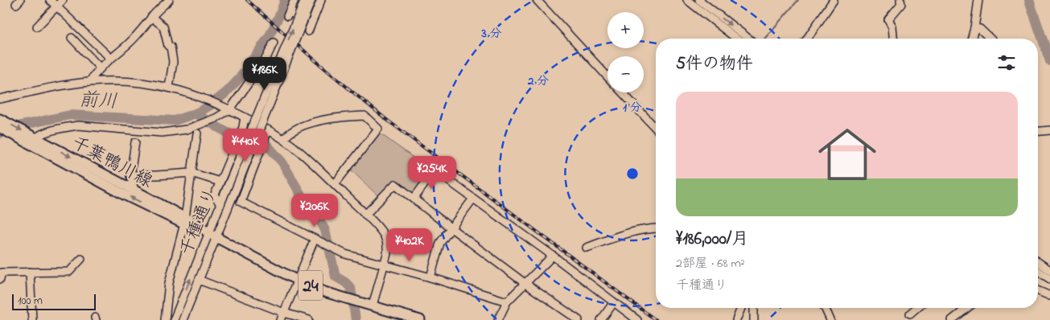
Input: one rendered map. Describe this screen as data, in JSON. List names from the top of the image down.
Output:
{
  "streets": {
    "main road": ["千葉鴨川線", "24"],
    "street": ["千種通り"]
  },
  "crossings": [
    ["千葉鴨川線", "千種通り"]
  ],
  "water": ["前川"],
  "scale_bar": "100 m",
  "page": {
    "map_buttons": ["+", "−"],
    "heading": "5件の物件",
    "price": [
      "¥186K",
      "¥440K",
      "¥254K",
      "¥206K",
      "¥402K"
    ],
    "list": [
      {
        "name": "¥186,000/月",
        "note": "2部屋 · 68 m² · 千種通り"
      }
    ],
    "scale": "100 m"
  },
  "rings": ["3 分", "2 分", "1 分"]
}
